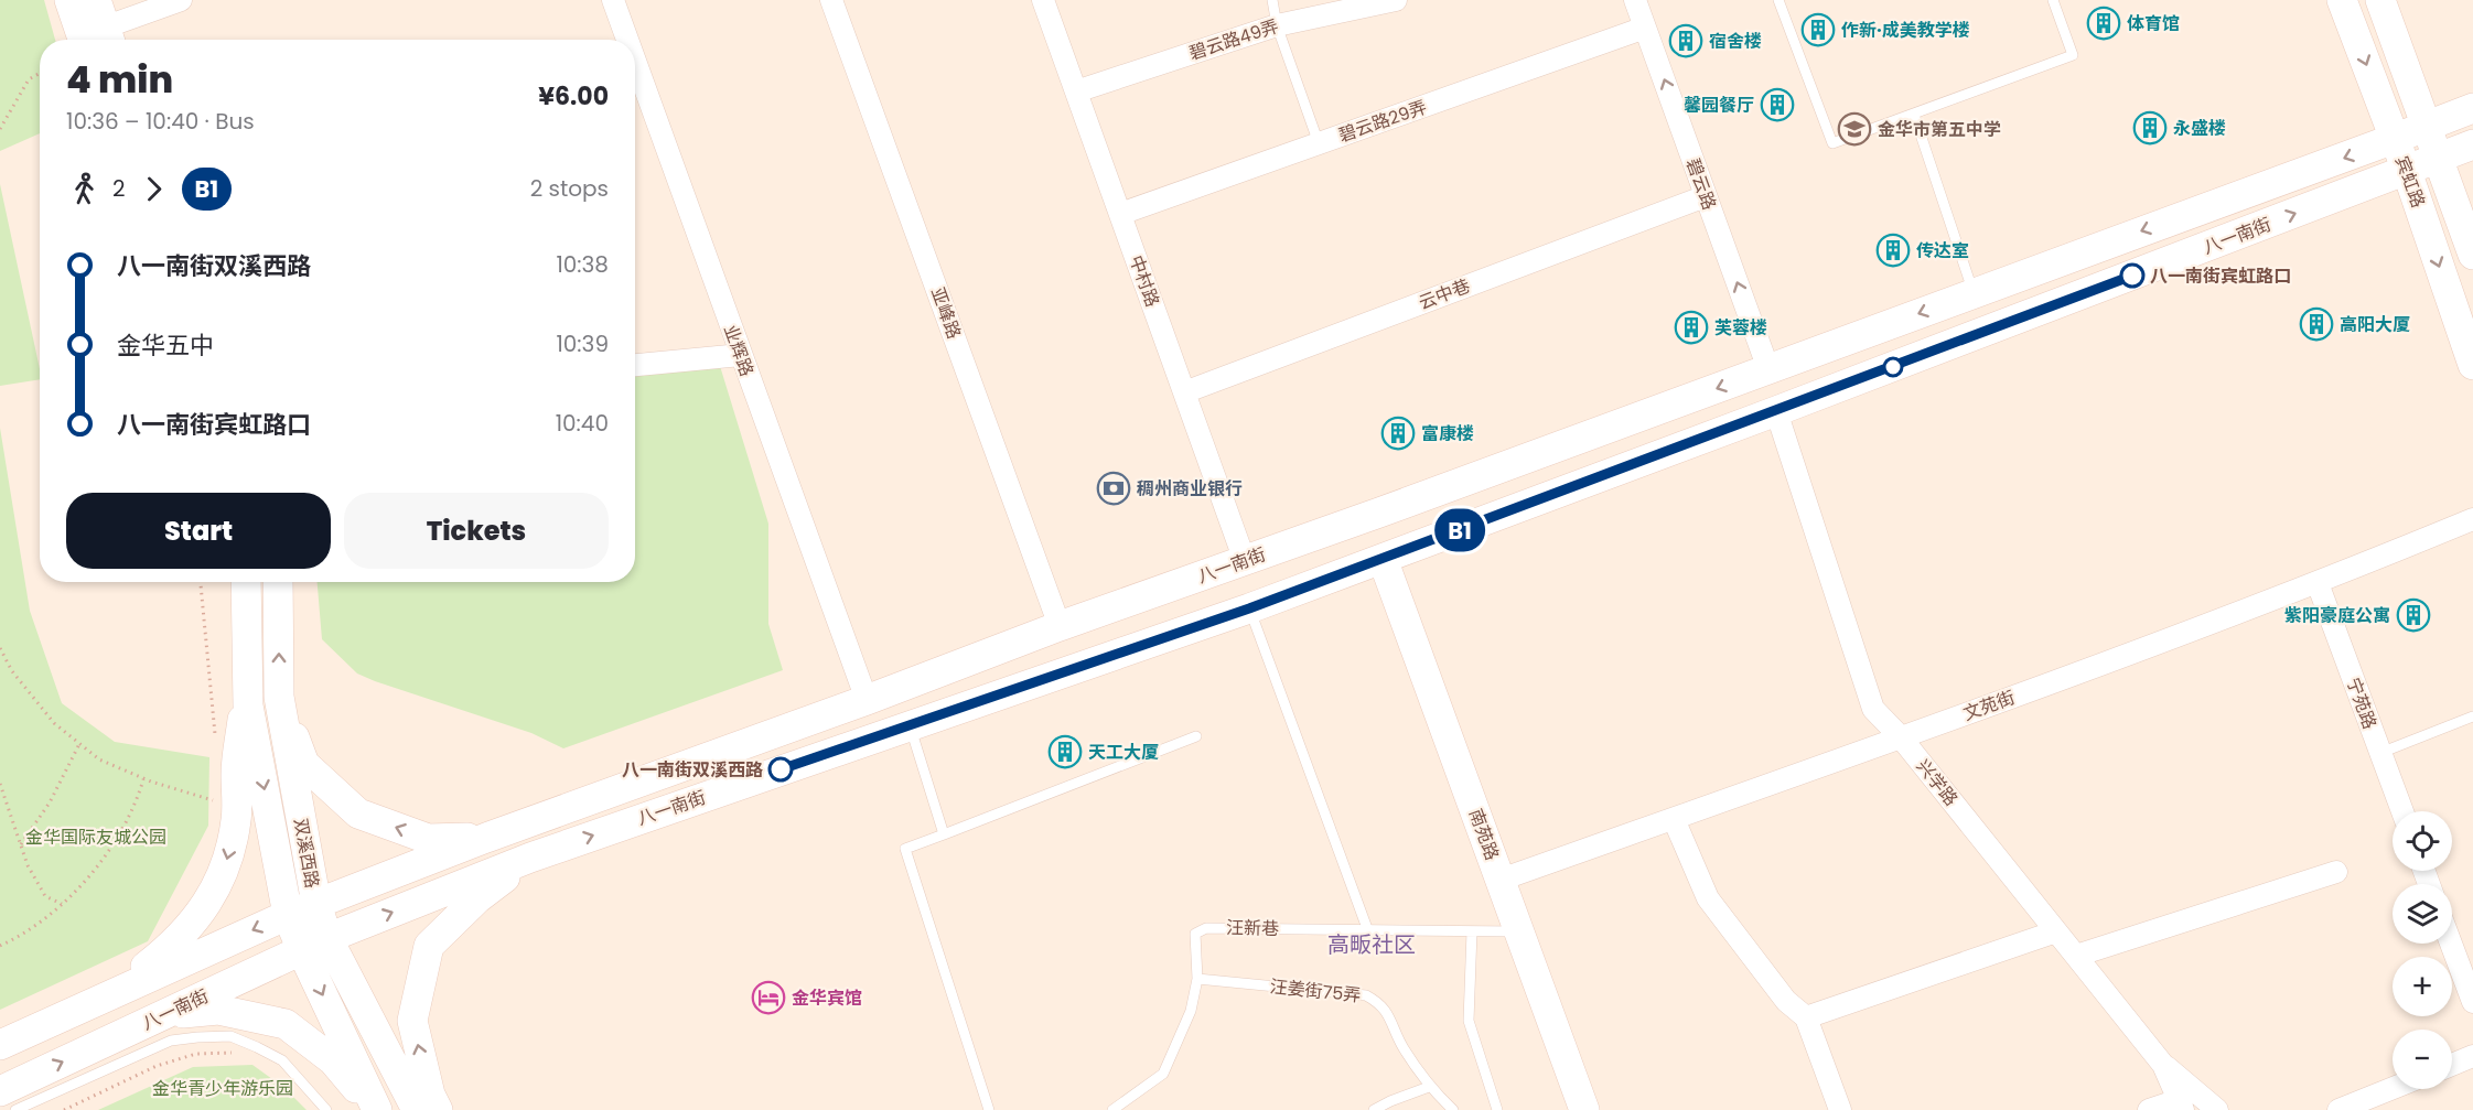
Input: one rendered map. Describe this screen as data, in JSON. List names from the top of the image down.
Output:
{
  "streets": {
    "main road": [
      "宾虹路",
      "八一南街",
      "南苑路",
      "双溪西路"
    ],
    "street": [
      "碧云路49弄",
      "碧云路29弄",
      "碧云路",
      "中村路",
      "云中巷",
      "亚峰路",
      "业辉路",
      "宁苑路",
      "文苑街",
      "兴学路"
    ],
    "lane": ["汪新巷", "汪姜街75弄"]
  },
  "crossings": [
    ["碧云路49弄", "中村路"],
    ["碧云路29弄", "碧云路"],
    ["碧云路29弄", "中村路"],
    ["宾虹路", "八一南街"],
    ["碧云路", "八一南街"],
    ["碧云路", "云中巷"],
    ["八一南街", "中村路"],
    ["八一南街", "亚峰路"],
    ["八一南街", "业辉路"],
    ["八一南街", "兴学路"],
    ["八一南街", "南苑路"],
    ["八一南街", "双溪西路"],
    ["中村路", "云中巷"],
    ["宁苑路", "文苑街"],
    ["文苑街", "兴学路"],
    ["文苑街", "南苑路"],
    ["南苑路", "汪新巷"],
    ["汪新巷", "汪姜街75弄"]
  ],
  "one_way": ["碧云路"],
  "districts": ["高畈社区"],
  "parks": ["金华国际友城公园", "金华青少年游乐园"],
  "places": {
    "building": [
      "体育馆",
      "作新·成美教学楼",
      "宿舍楼",
      "馨园餐厅",
      "永盛楼",
      "传达室",
      "高阳大厦",
      "芙蓉楼",
      "富康楼",
      "紫阳豪庭公寓",
      "天工大厦"
    ],
    "school or university": ["金华市第五中学"],
    "other": ["八一南街宾虹路口", "八一南街双溪西路"],
    "bank": ["稠州商业银行"],
    "hotel": ["金华宾馆"]
  },
  "lines": ["bus line B1"],
  "page": {
    "on_map": "B1",
    "heading": ["4 min", "10:36 – 10:40 · Bus", "¥6.00"],
    "legs": ["2", "B1", "2 stops"],
    "list": [
      {
        "name": "八一南街双溪西路",
        "value": "10:38"
      },
      {
        "name": "金华五中",
        "value": "10:39"
      },
      {
        "name": "八一南街宾虹路口",
        "value": "10:40"
      }
    ],
    "buttons": ["Start", "Tickets"],
    "map_buttons": ["+", "−"]
  }
}
